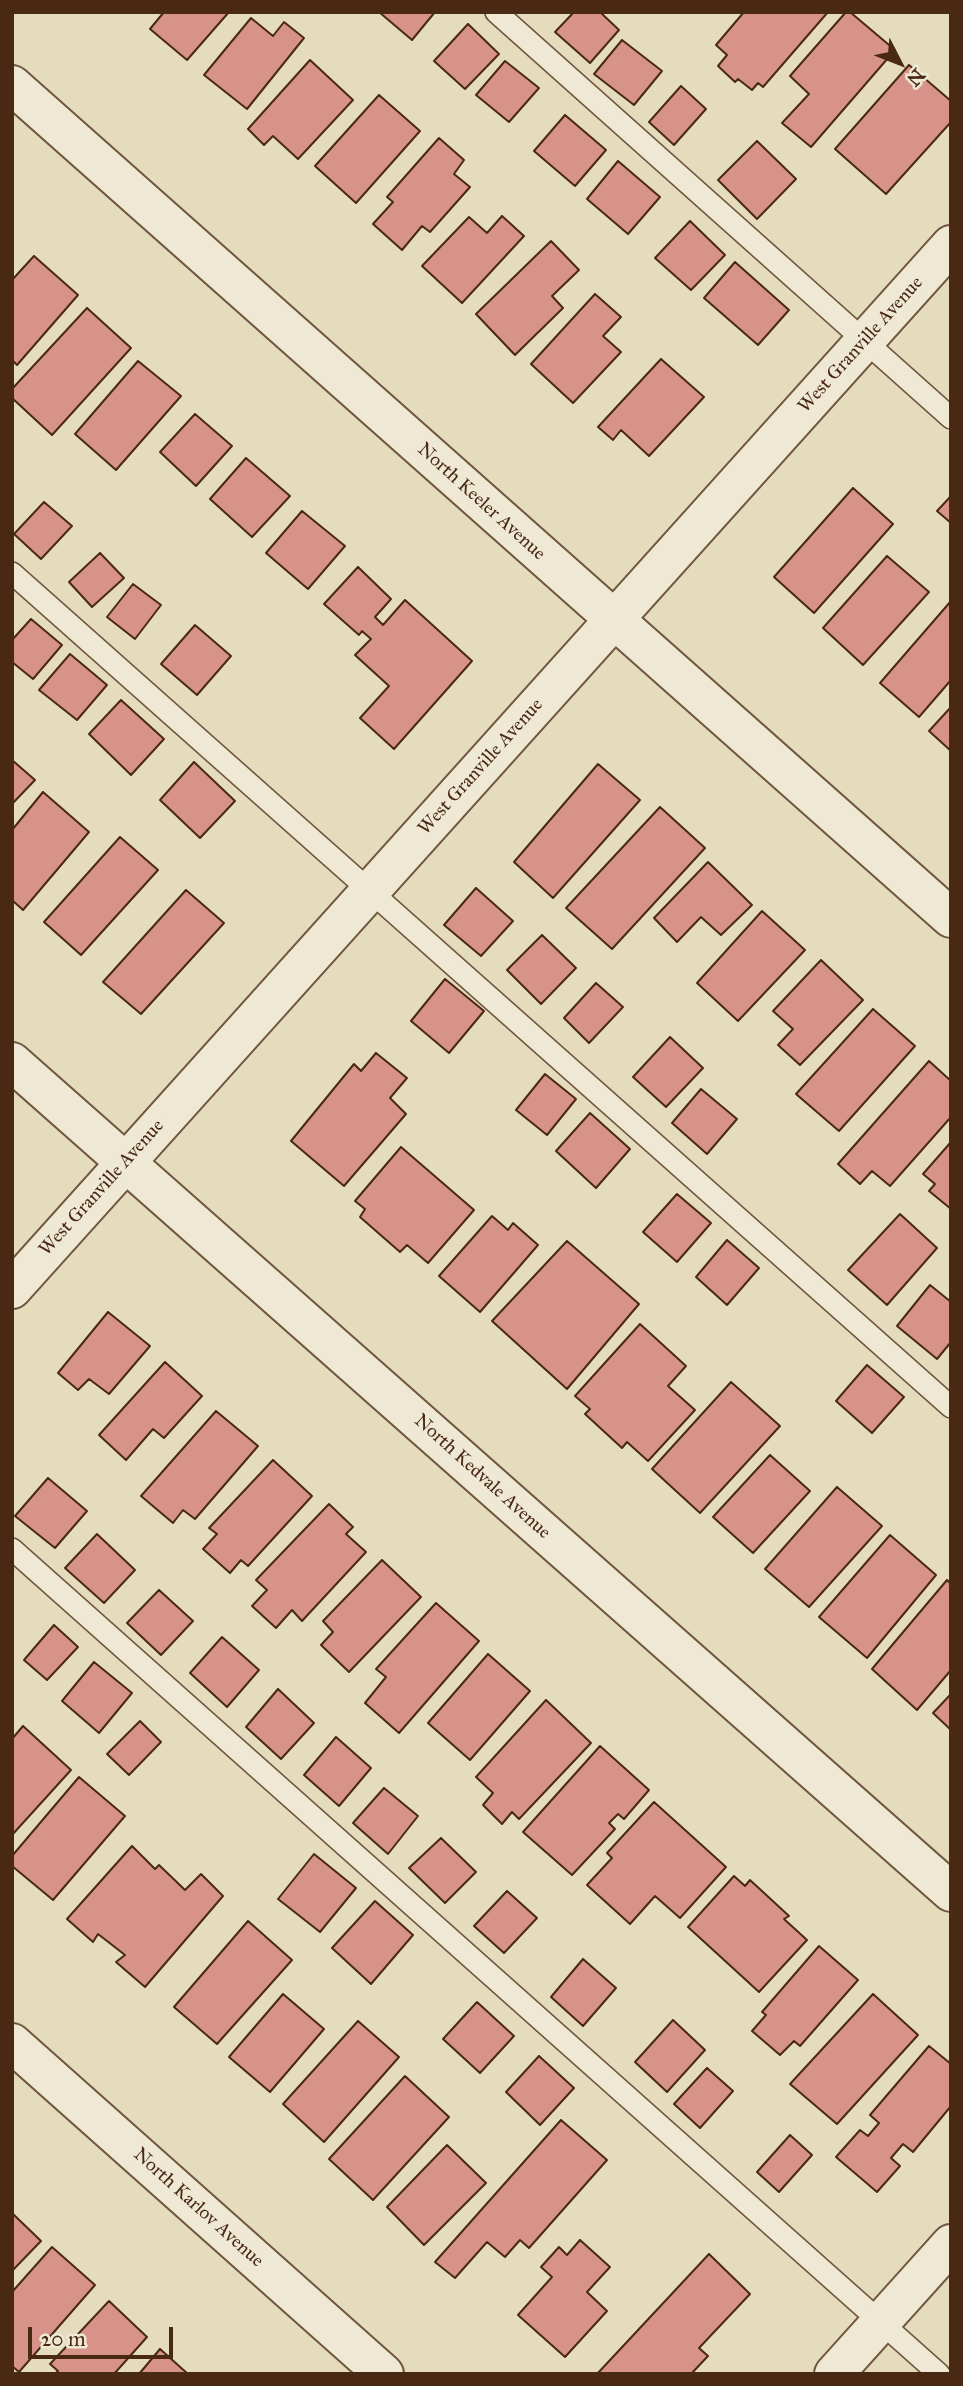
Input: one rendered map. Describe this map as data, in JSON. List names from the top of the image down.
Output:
{
  "streets": {
    "street": [
      "West Granville Avenue",
      "North Keeler Avenue",
      "North Kedvale Avenue",
      "North Karlov Avenue"
    ]
  },
  "crossings": [
    ["West Granville Avenue", "North Keeler Avenue"],
    ["West Granville Avenue", "North Kedvale Avenue"]
  ],
  "scale_bar": "20 m",
  "north": "bottom right"
}
